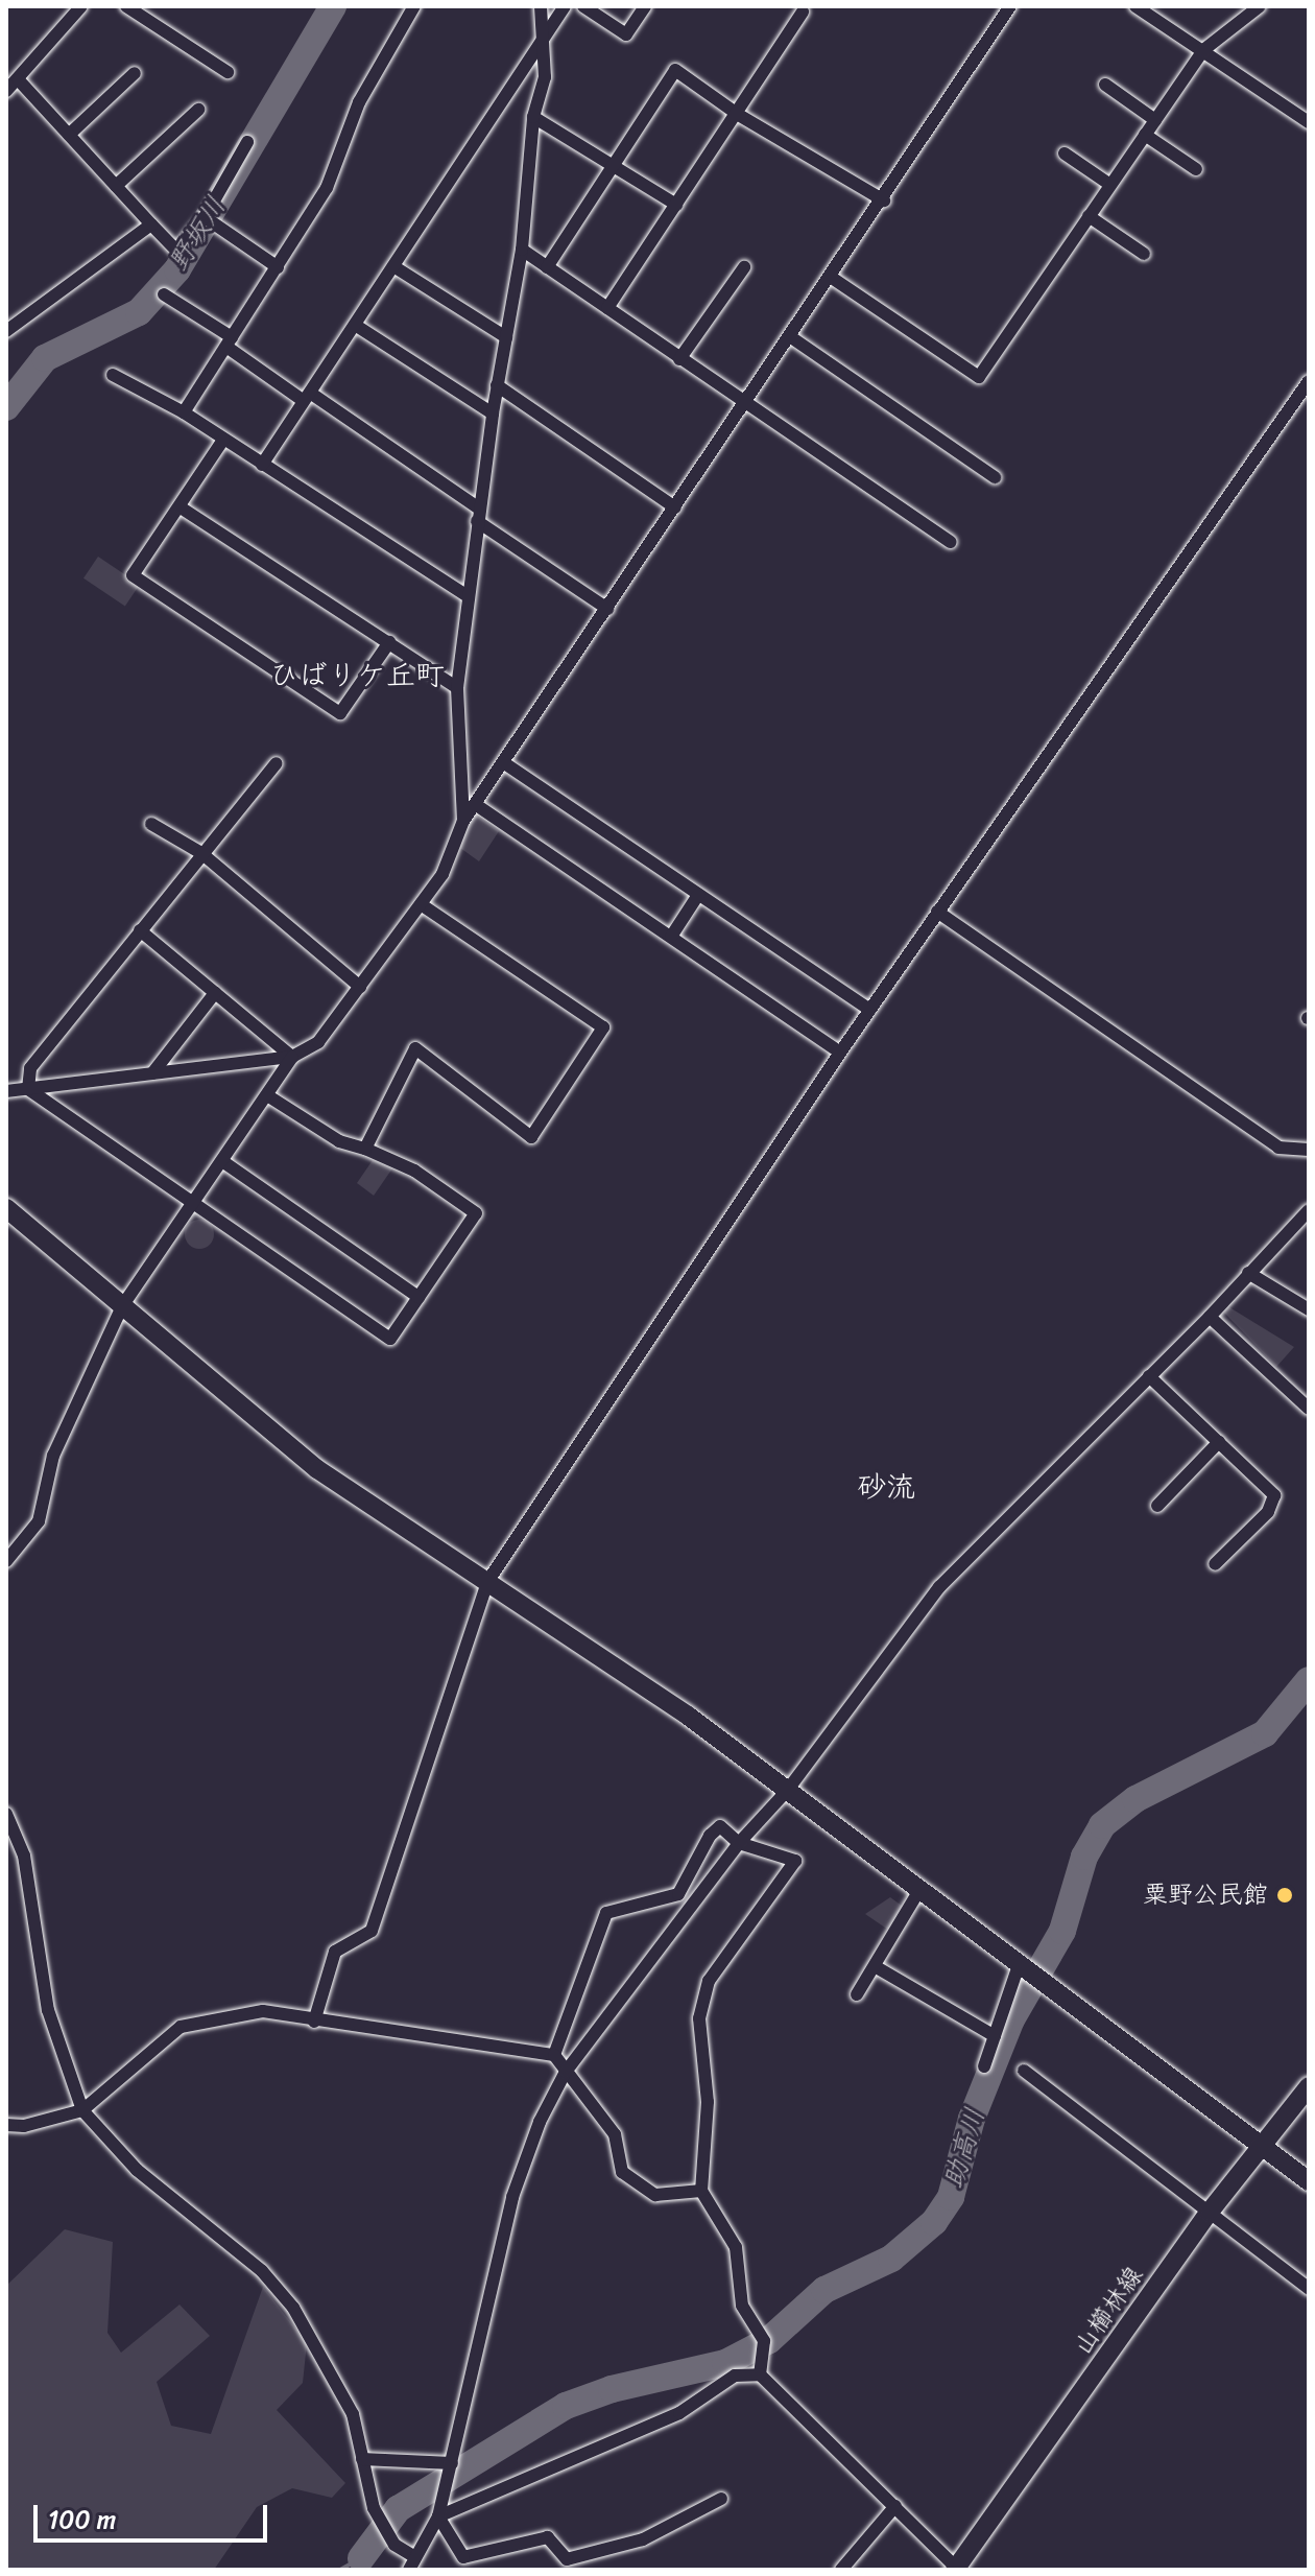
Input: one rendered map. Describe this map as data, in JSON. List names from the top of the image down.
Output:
{
  "streets": {
    "street": ["山櫛林線"]
  },
  "districts": ["ひばりケ丘町", "砂流"],
  "water": ["野坂川", "助高川"],
  "places": ["粟野公民館"],
  "scale_bar": "100 m"
}
